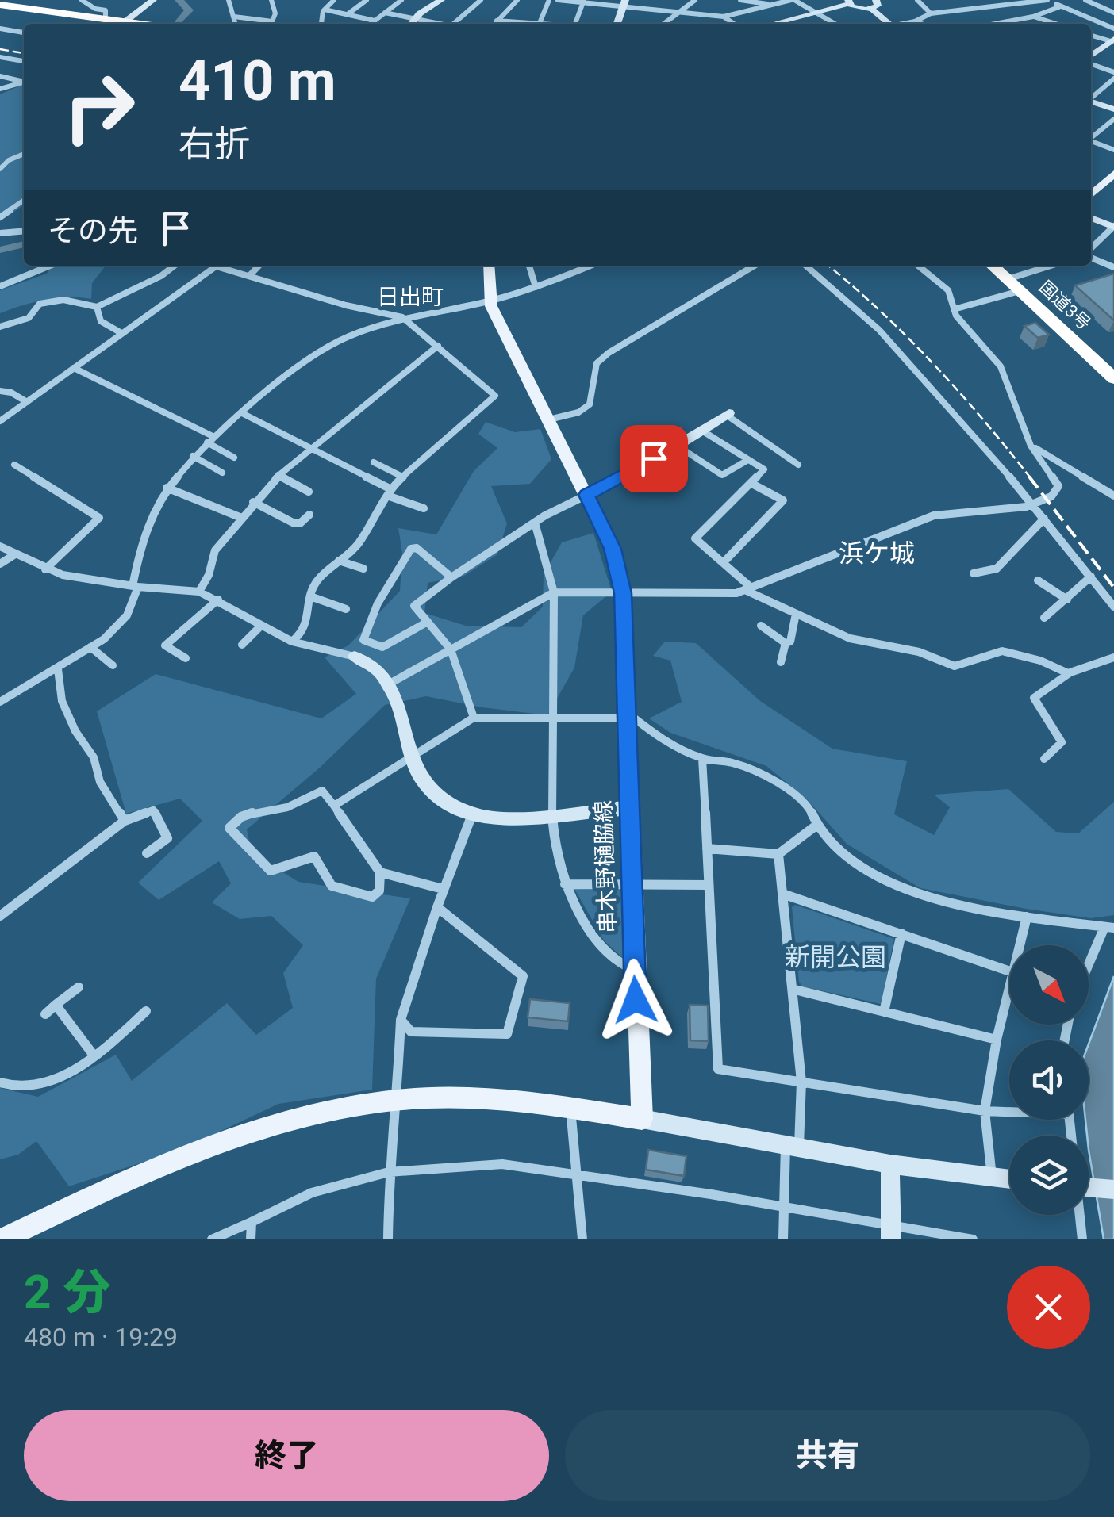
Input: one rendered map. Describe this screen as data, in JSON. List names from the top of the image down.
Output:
{
  "streets": {
    "highway": ["国道3号"],
    "main road": ["串木野樋脇線"]
  },
  "districts": ["日出町", "浜ケ城"],
  "parks": ["新開公園"],
  "north": "bottom right",
  "page": {
    "turn": ["410 m", "右折"],
    "then": "その先",
    "heading": ["2 分", "480 m · 19:29"],
    "buttons": ["終了", "共有"]
  }
}
